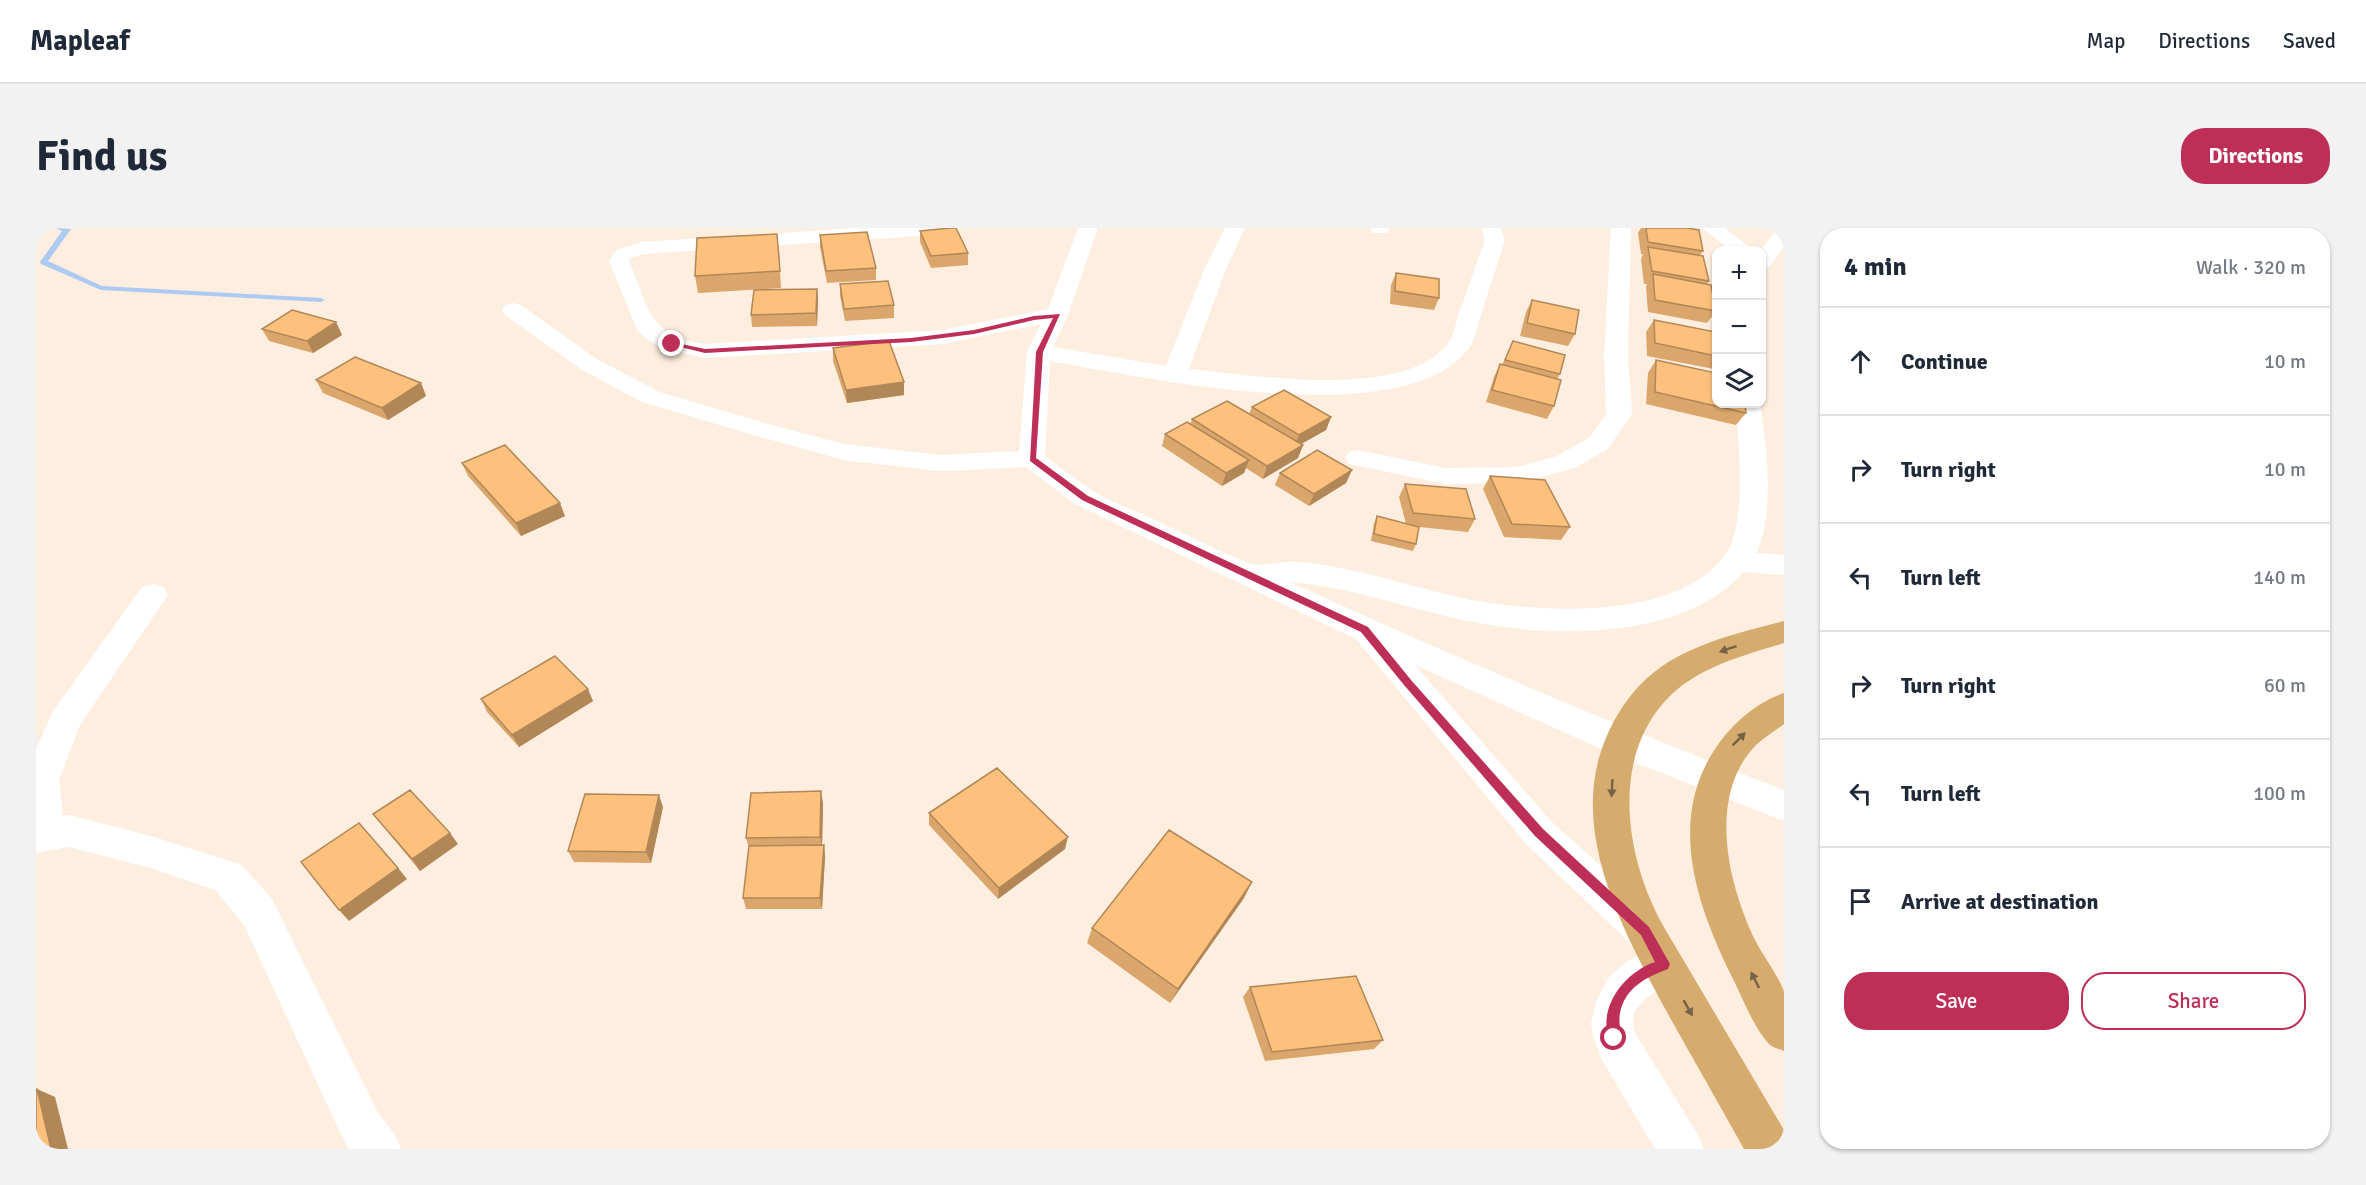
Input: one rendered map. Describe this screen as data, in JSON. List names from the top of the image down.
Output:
{
  "page": {
    "header": "Mapleaf",
    "nav": ["Map", "Directions", "Saved"],
    "buttons": [
      "Directions",
      ["Save", "Share"]
    ],
    "title": "Find us",
    "heading": ["4 min", "Walk · 320 m"],
    "map_buttons": ["+", "−"],
    "list": [
      ["Continue", "10 m"],
      ["Turn right", "10 m"],
      ["Turn left", "140 m"],
      ["Turn right", "60 m"],
      ["Turn left", "100 m"],
      "Arrive at destination"
    ]
  }
}
